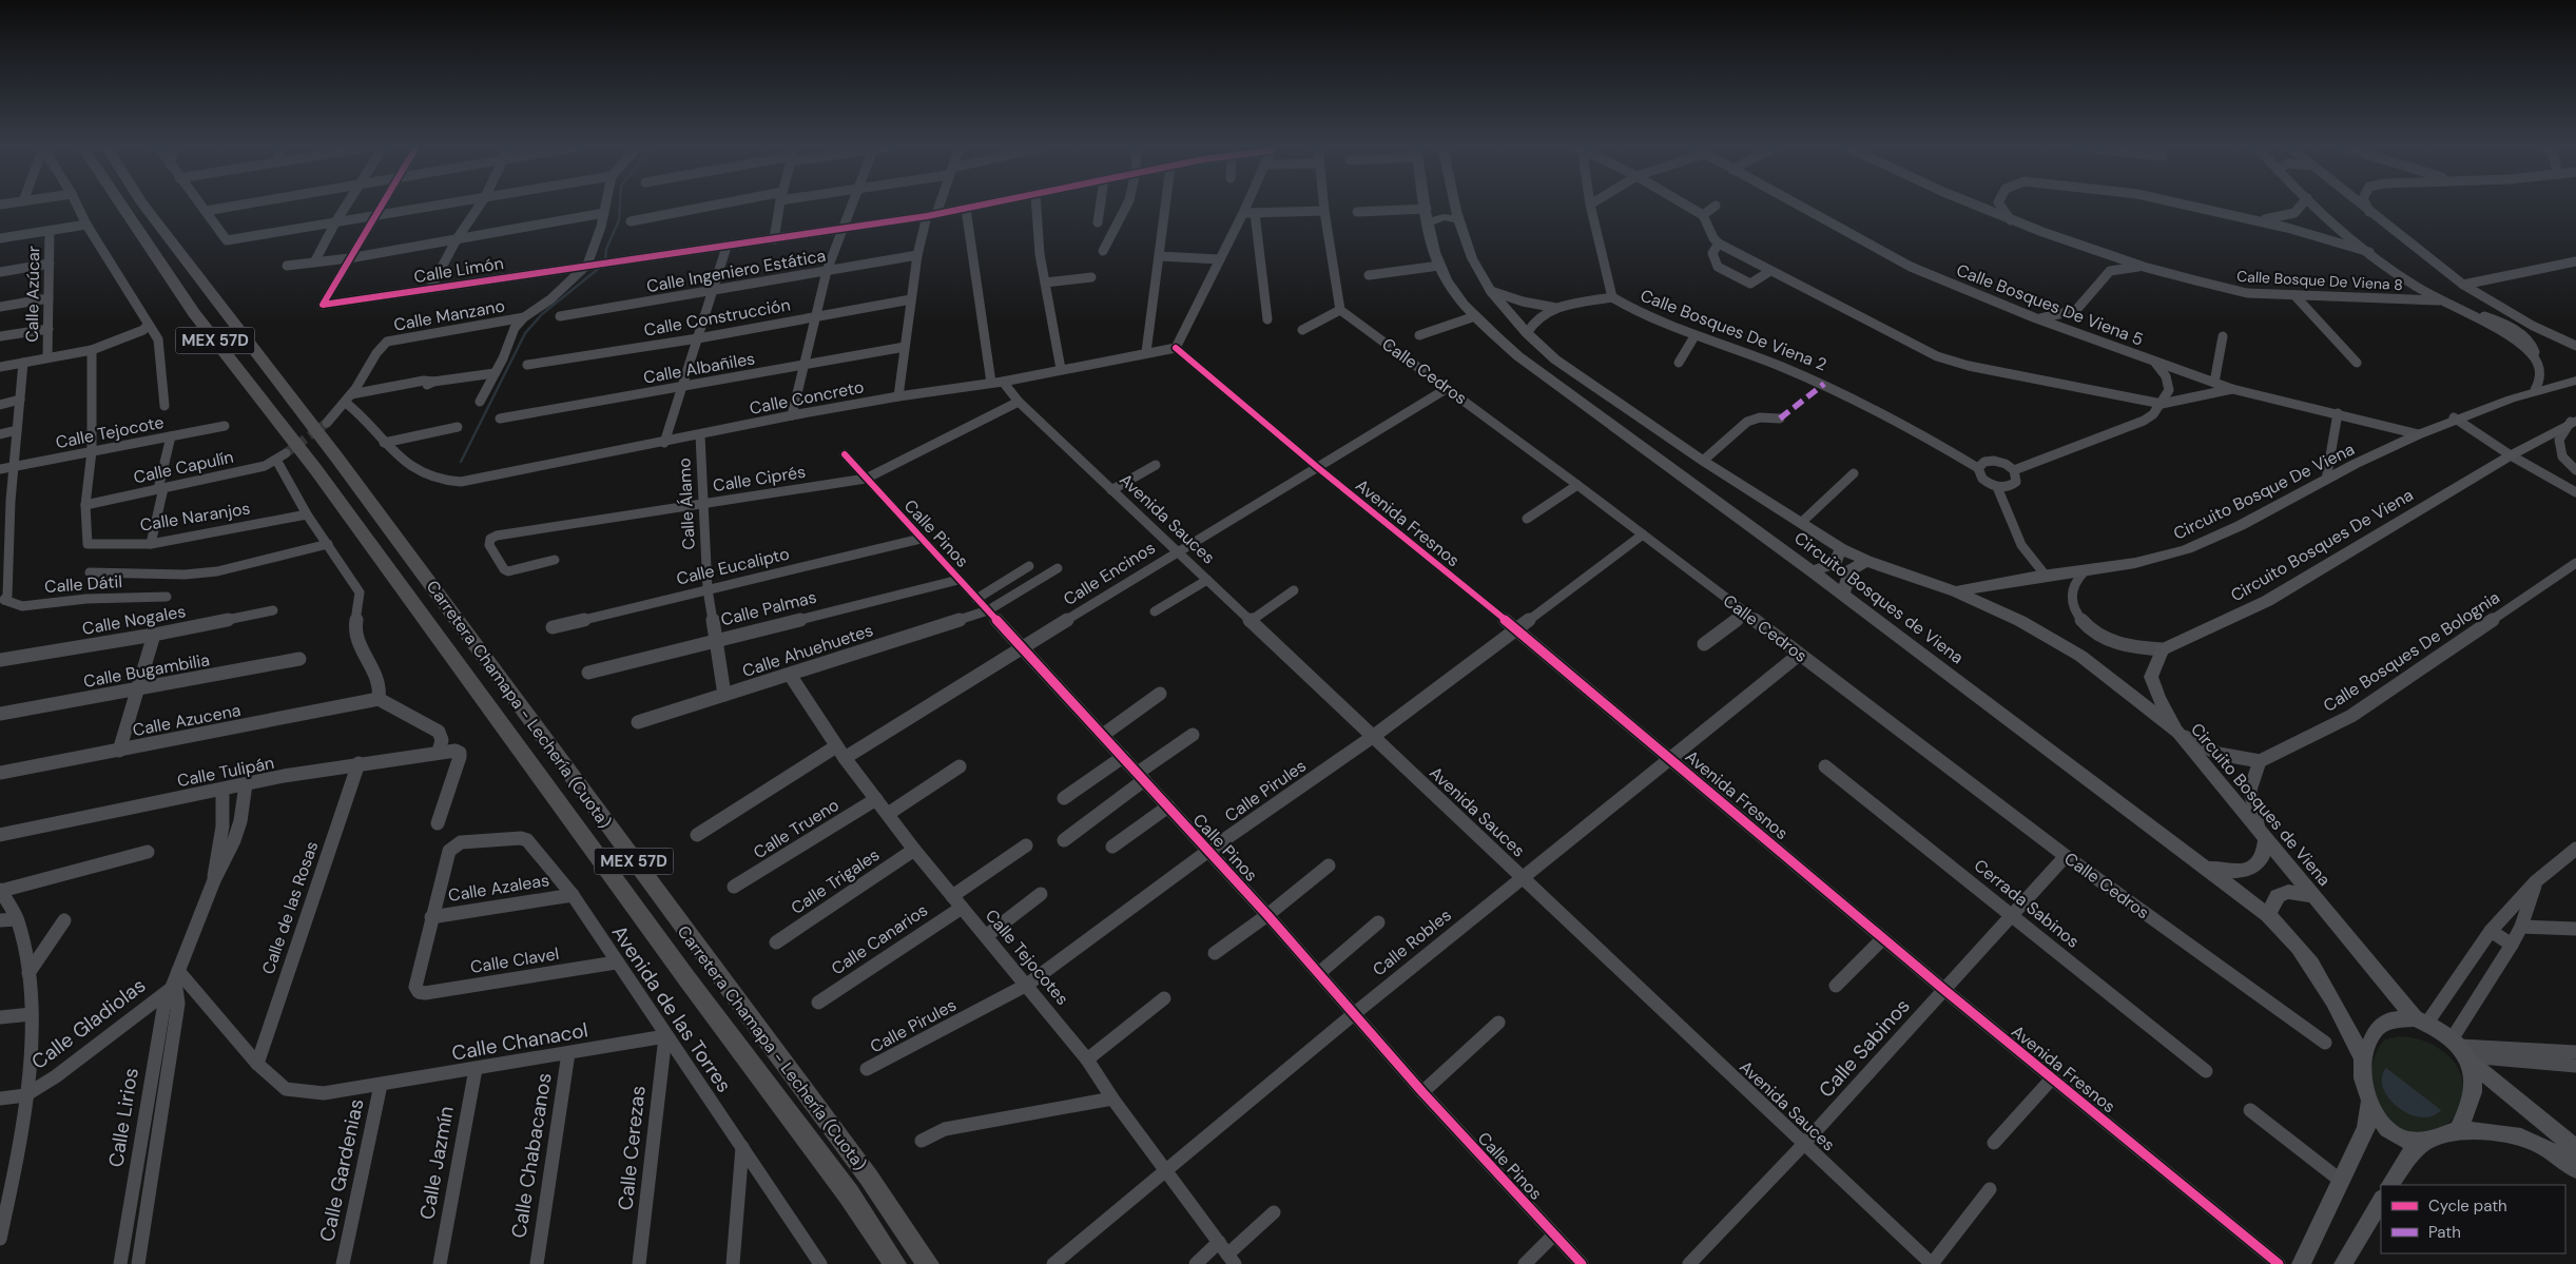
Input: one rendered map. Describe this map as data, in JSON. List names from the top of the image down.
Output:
{
  "streets": {
    "highway": ["MEX 57D", "Carretera Chamapa - Lechería (Cuota)"],
    "main road": ["Circuito Bosque De Viena", "Circuito Bosques De Viena", "Circuito Bosques de Viena"],
    "street": [
      "Calle Limón",
      "Calle Ingeniero Estática",
      "Calle Bosque De Viena 8",
      "Calle Azúcar",
      "Calle Bosques De Viena 5",
      "Calle Manzano",
      "Calle Construcción",
      "Calle Bosques De Viena 2",
      "Calle Albañiles",
      "Calle Cedros",
      "Calle Concreto",
      "Calle Tejocote",
      "Calle Capulín",
      "Calle Ciprés",
      "Calle Álamo",
      "Calle Naranjos",
      "Avenida Sauces",
      "Avenida Fresnos",
      "Calle Pinos",
      "Calle Eucalipto",
      "Calle Encinos",
      "Calle Dátil",
      "Calle Palmas",
      "Calle Nogales",
      "Calle Ahuehuetes",
      "Calle Bosques De Bolognia",
      "Calle Bugambilia",
      "Calle Azucena",
      "Calle Tulipán",
      "Calle Pirules",
      "Calle Trueno",
      "Calle Trigales",
      "Calle Azaleas",
      "Cerrada Sabinos",
      "Calle de las Rosas",
      "Calle Canarios",
      "Calle Robles",
      "Calle Tejocotes",
      "Calle Clavel",
      "Avenida de las Torres",
      "Calle Gladiolas",
      "Calle Chanacol",
      "Calle Sabinos",
      "Calle Lirios",
      "Calle Cerezas",
      "Calle Chabacanos",
      "Calle Jazmín",
      "Calle Gardenias"
    ]
  },
  "crossings": [
    ["Calle Bosques De Viena 5", "Circuito Bosque De Viena"],
    ["Calle Cedros", "Calle Encinos"],
    ["Calle Cedros", "Calle Pirules"],
    ["Calle Cedros", "Calle Robles"],
    ["Calle Cedros", "Calle Sabinos"],
    ["Calle Concreto", "Calle Álamo"],
    ["Calle Concreto", "Avenida Sauces"],
    ["Calle Concreto", "Avenida Fresnos"],
    ["Calle Capulín", "Calle Naranjos"],
    ["Calle Ciprés", "Calle Álamo"],
    ["Calle Ciprés", "Avenida Sauces"],
    ["Calle Ciprés", "Calle Pinos"],
    ["Circuito Bosque De Viena", "Circuito Bosques de Viena"],
    ["Calle Álamo", "Calle Eucalipto"],
    ["Calle Álamo", "Calle Palmas"],
    ["Calle Álamo", "Calle Ahuehuetes"],
    ["Avenida Sauces", "Calle Encinos"],
    ["Avenida Sauces", "Calle Pirules"],
    ["Avenida Sauces", "Calle Robles"],
    ["Avenida Sauces", "Calle Sabinos"],
    ["Avenida Fresnos", "Calle Encinos"],
    ["Avenida Fresnos", "Calle Pirules"],
    ["Avenida Fresnos", "Calle Robles"],
    ["Avenida Fresnos", "Calle Sabinos"],
    ["Calle Pinos", "Calle Eucalipto"],
    ["Calle Pinos", "Calle Encinos"],
    ["Calle Pinos", "Calle Palmas"],
    ["Calle Pinos", "Calle Ahuehuetes"],
    ["Calle Pinos", "Calle Pirules"],
    ["Calle Pinos", "Calle Robles"],
    ["Circuito Bosques De Viena", "Circuito Bosques de Viena"],
    ["Calle Encinos", "Calle Tejocotes"],
    ["Calle Ahuehuetes", "Calle Tejocotes"],
    ["Calle Tulipán", "Calle de las Rosas"],
    ["Calle Tulipán", "Calle Lirios"],
    ["Calle Pirules", "Calle Tejocotes"],
    ["Calle Trueno", "Calle Tejocotes"],
    ["Calle Trigales", "Calle Tejocotes"],
    ["Calle Azaleas", "Calle Clavel"],
    ["Calle Azaleas", "Avenida de las Torres"],
    ["Cerrada Sabinos", "Calle Sabinos"],
    ["Calle Canarios", "Calle Tejocotes"],
    ["Calle Robles", "Calle Tejocotes"],
    ["Calle Clavel", "Avenida de las Torres"],
    ["Avenida de las Torres", "Calle Chanacol"],
    ["Avenida de las Torres", "Calle Cerezas"],
    ["Calle Gladiolas", "Calle Lirios"],
    ["Calle Chanacol", "Calle Cerezas"],
    ["Calle Chanacol", "Calle Chabacanos"],
    ["Calle Chanacol", "Calle Jazmín"],
    ["Calle Chanacol", "Calle Gardenias"]
  ],
  "legend": ["Cycle path", "Path"]
}
